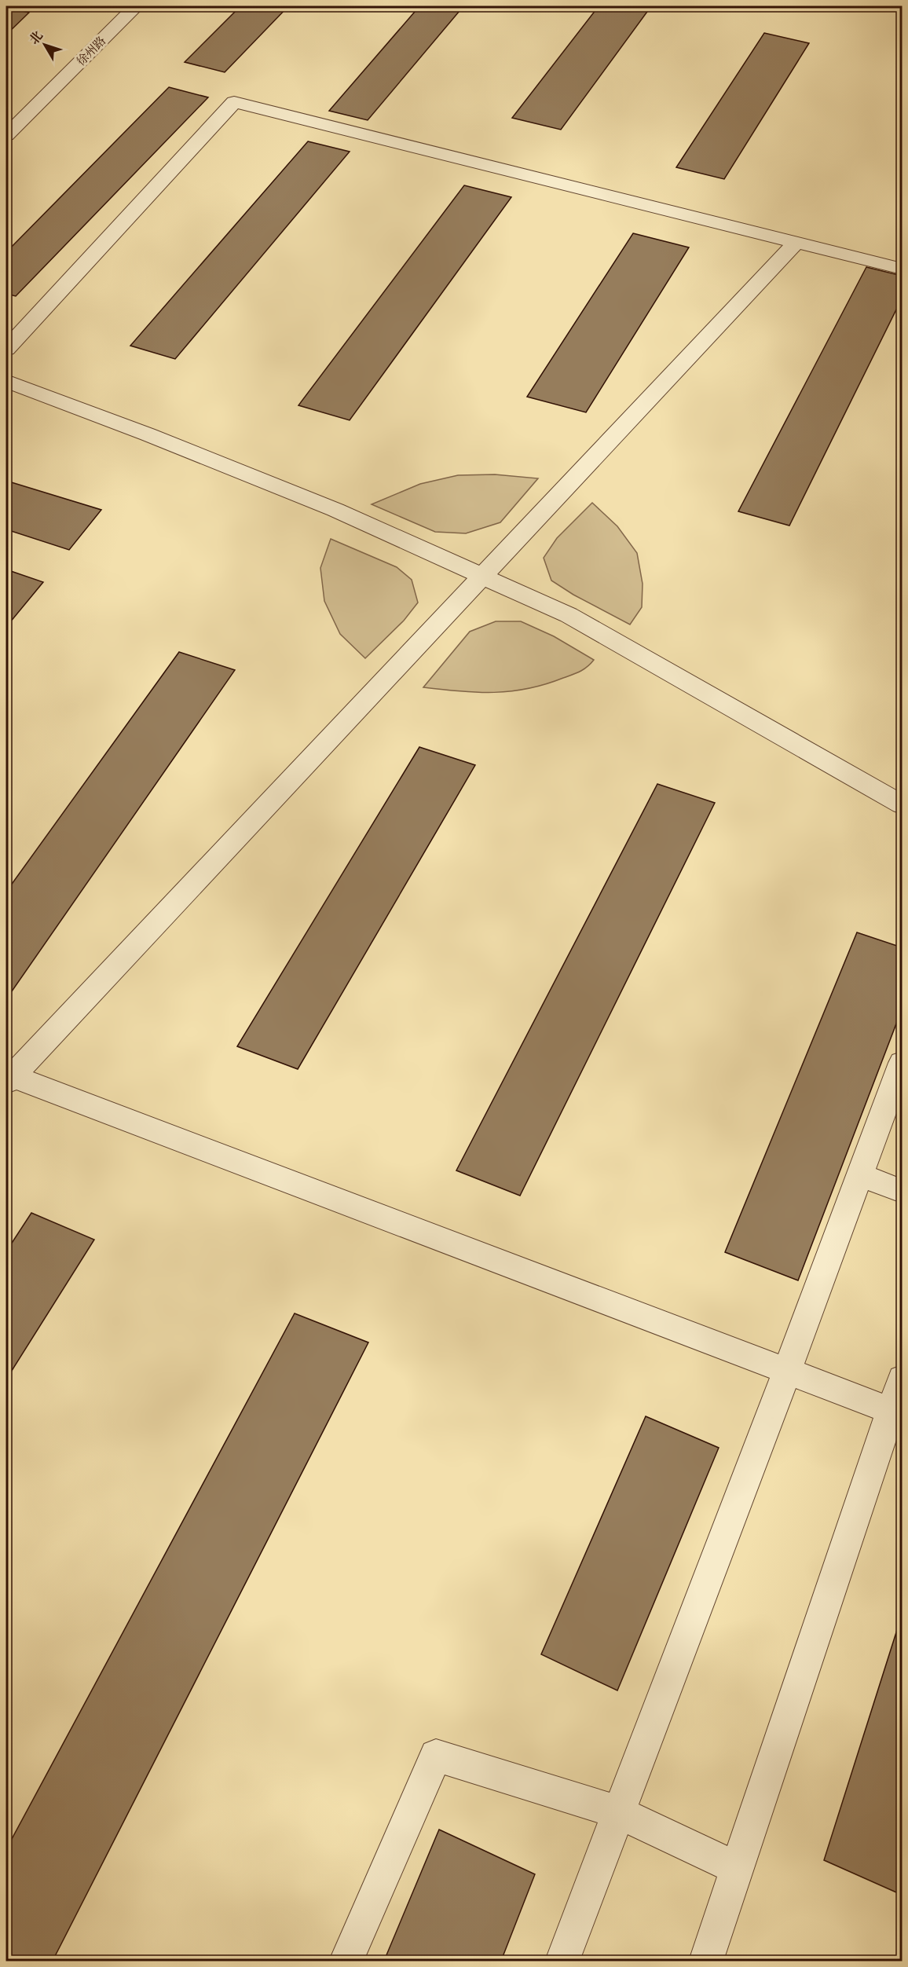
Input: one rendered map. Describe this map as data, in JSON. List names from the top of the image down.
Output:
{
  "streets": {
    "street": ["徐州路"]
  },
  "north": "top left"
}
